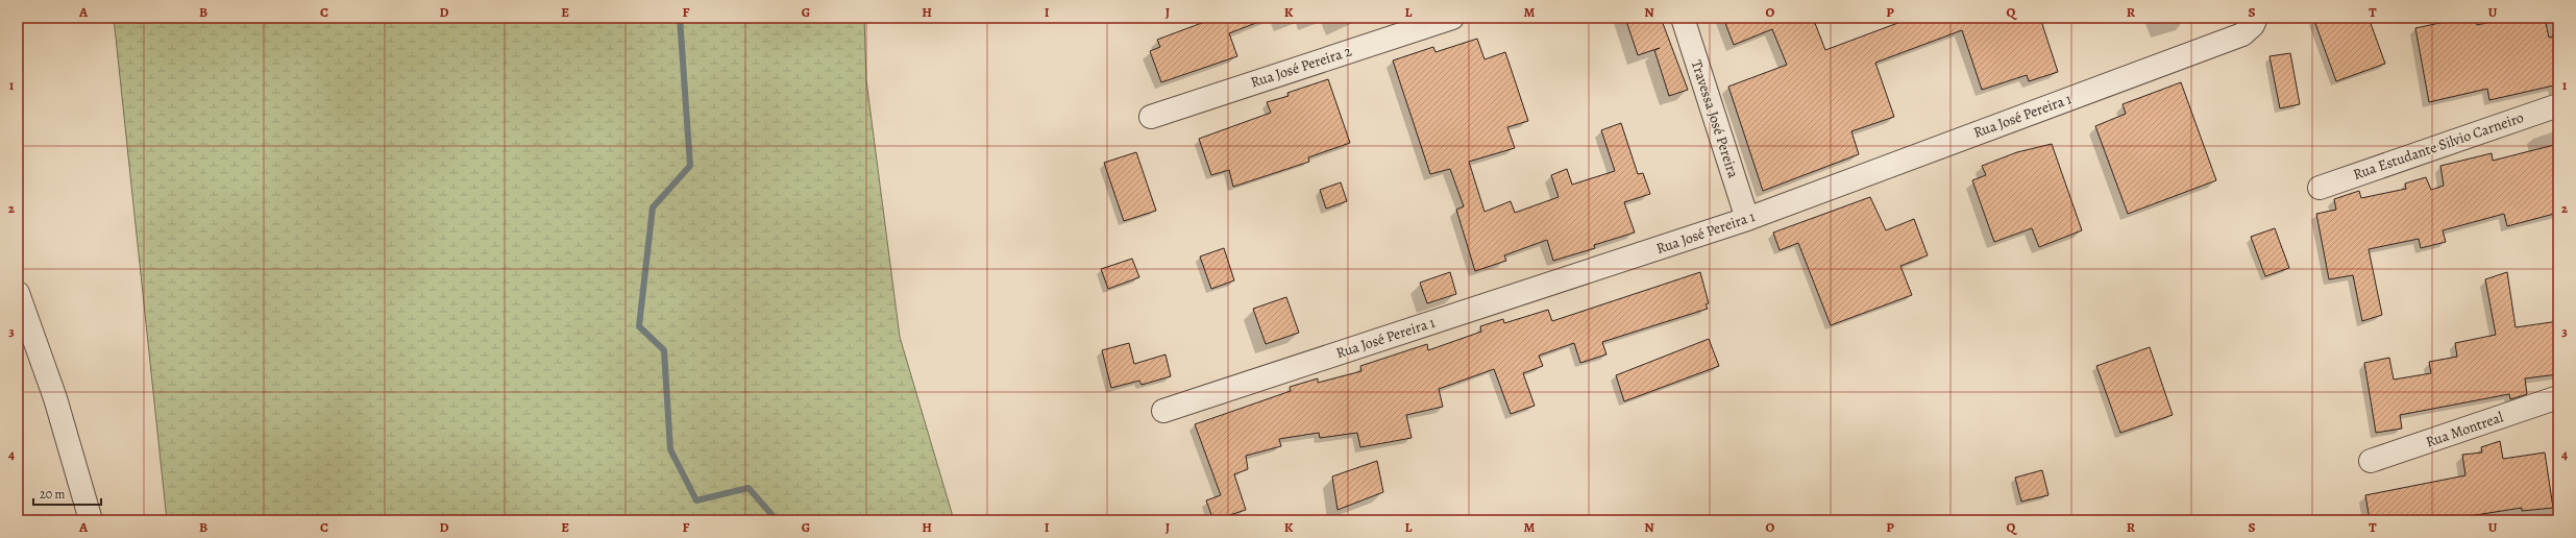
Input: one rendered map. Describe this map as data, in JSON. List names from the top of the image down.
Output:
{
  "streets": {
    "street": [
      "Rua José Pereira 2",
      "Rua José Pereira 1",
      "Travessa José Pereira",
      "Rua Estudante Silvio Carneiro",
      "Rua Montreal"
    ]
  },
  "crossings": [
    ["Rua José Pereira 1", "Travessa José Pereira"]
  ],
  "scale_bar": "20 m",
  "grid": {
    "columns": [
      "A",
      "B",
      "C",
      "D",
      "E",
      "F",
      "G",
      "H",
      "I",
      "J",
      "K",
      "L",
      "M",
      "N",
      "O",
      "P",
      "Q",
      "R",
      "S",
      "T",
      "U"
    ],
    "rows": [
      "1",
      "2",
      "3",
      "4"
    ]
  }
}
